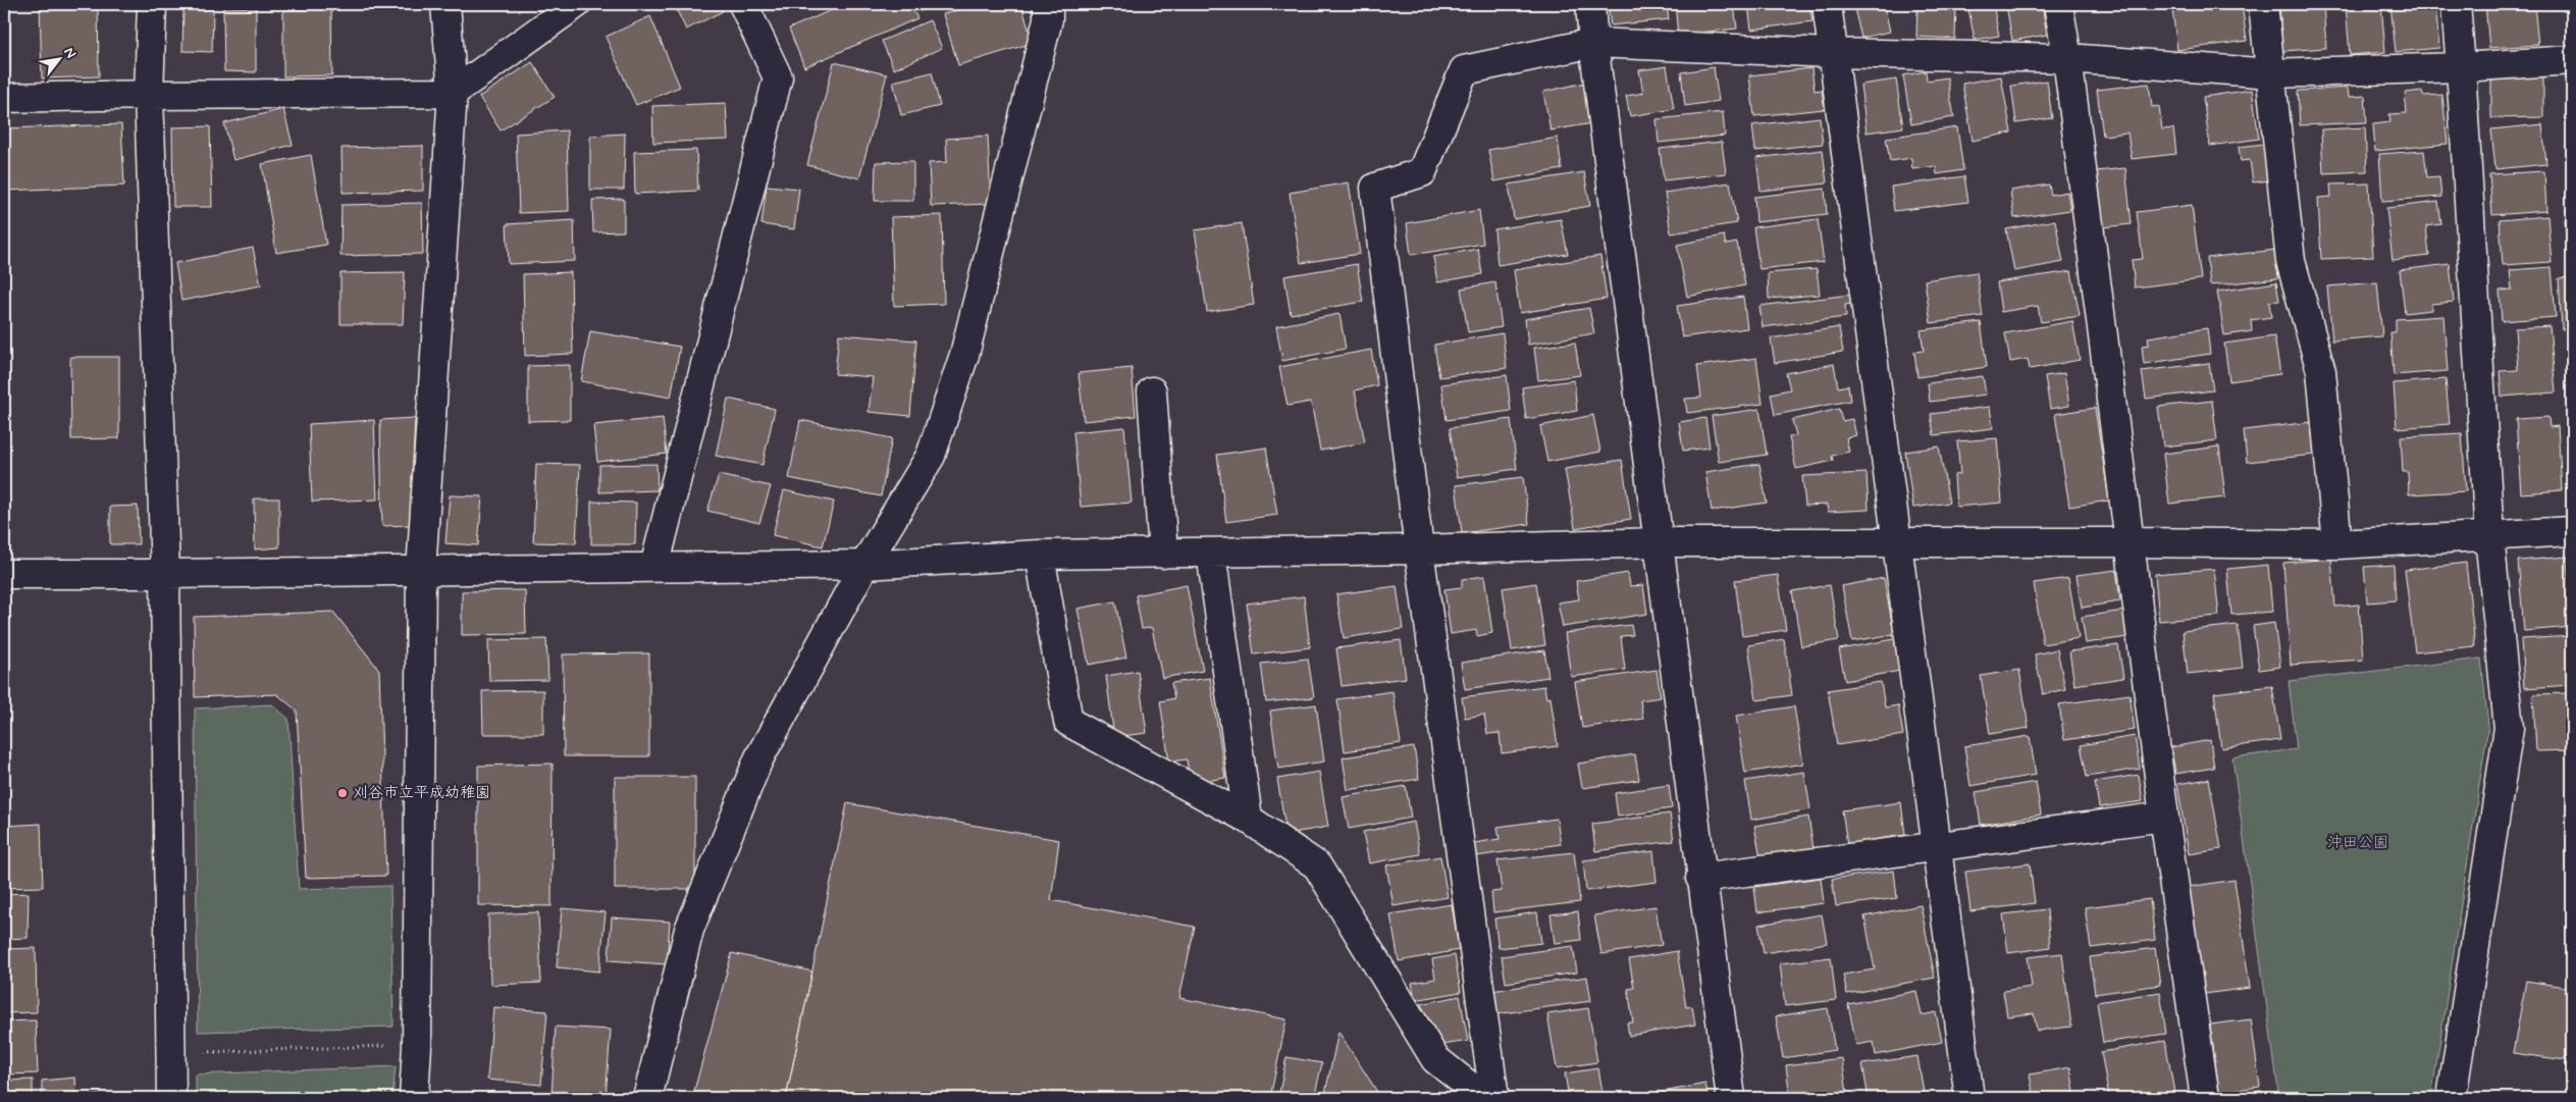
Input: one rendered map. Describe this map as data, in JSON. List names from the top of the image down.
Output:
{
  "parks": ["沖田公園"],
  "places": ["刈谷市立平成幼稚園"],
  "north": "top right"
}
